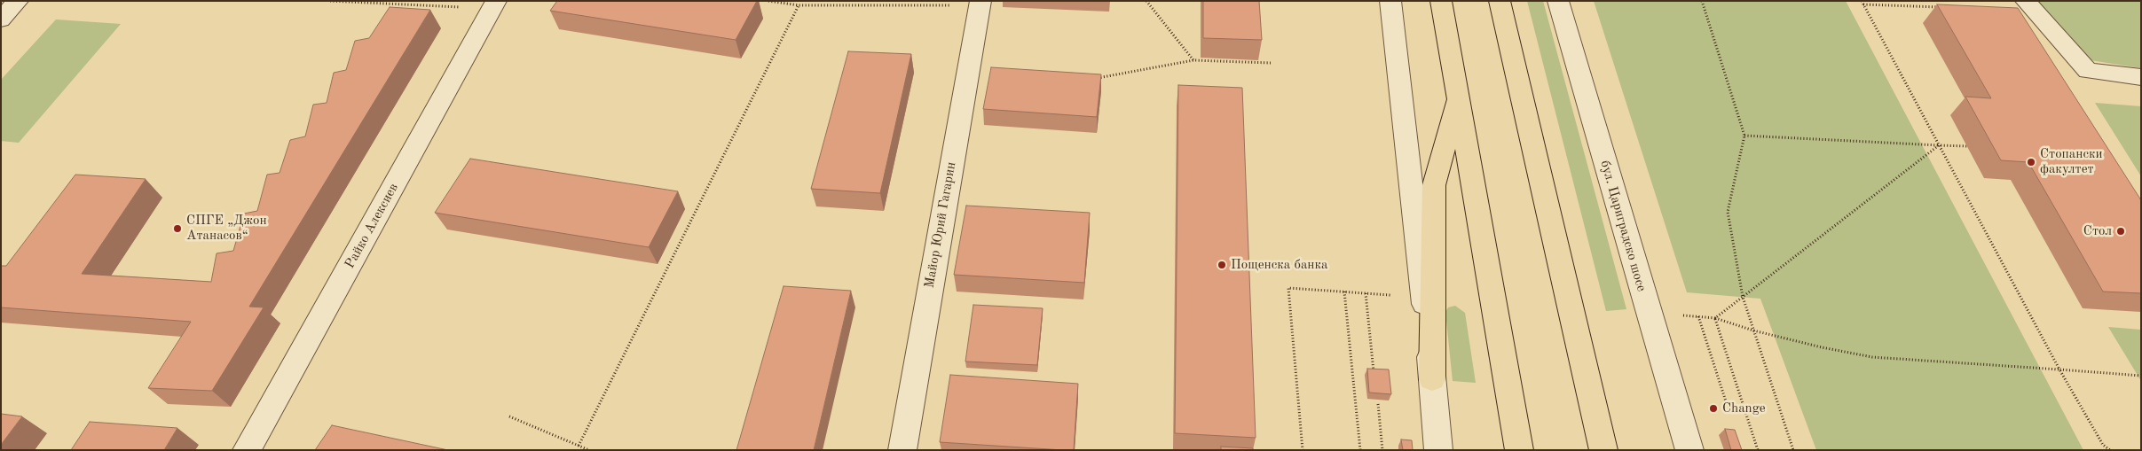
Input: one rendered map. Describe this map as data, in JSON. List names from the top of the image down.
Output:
{
  "streets": {
    "street": ["Майор Юрий Гагарин", "Райко Алексиев", "бул. Цариградско шосе"]
  },
  "places": [
    "Стопански факултет",
    "СПГЕ „Джон Атанасов“",
    "Стол",
    "Пощенска банка",
    "Change"
  ]
}
